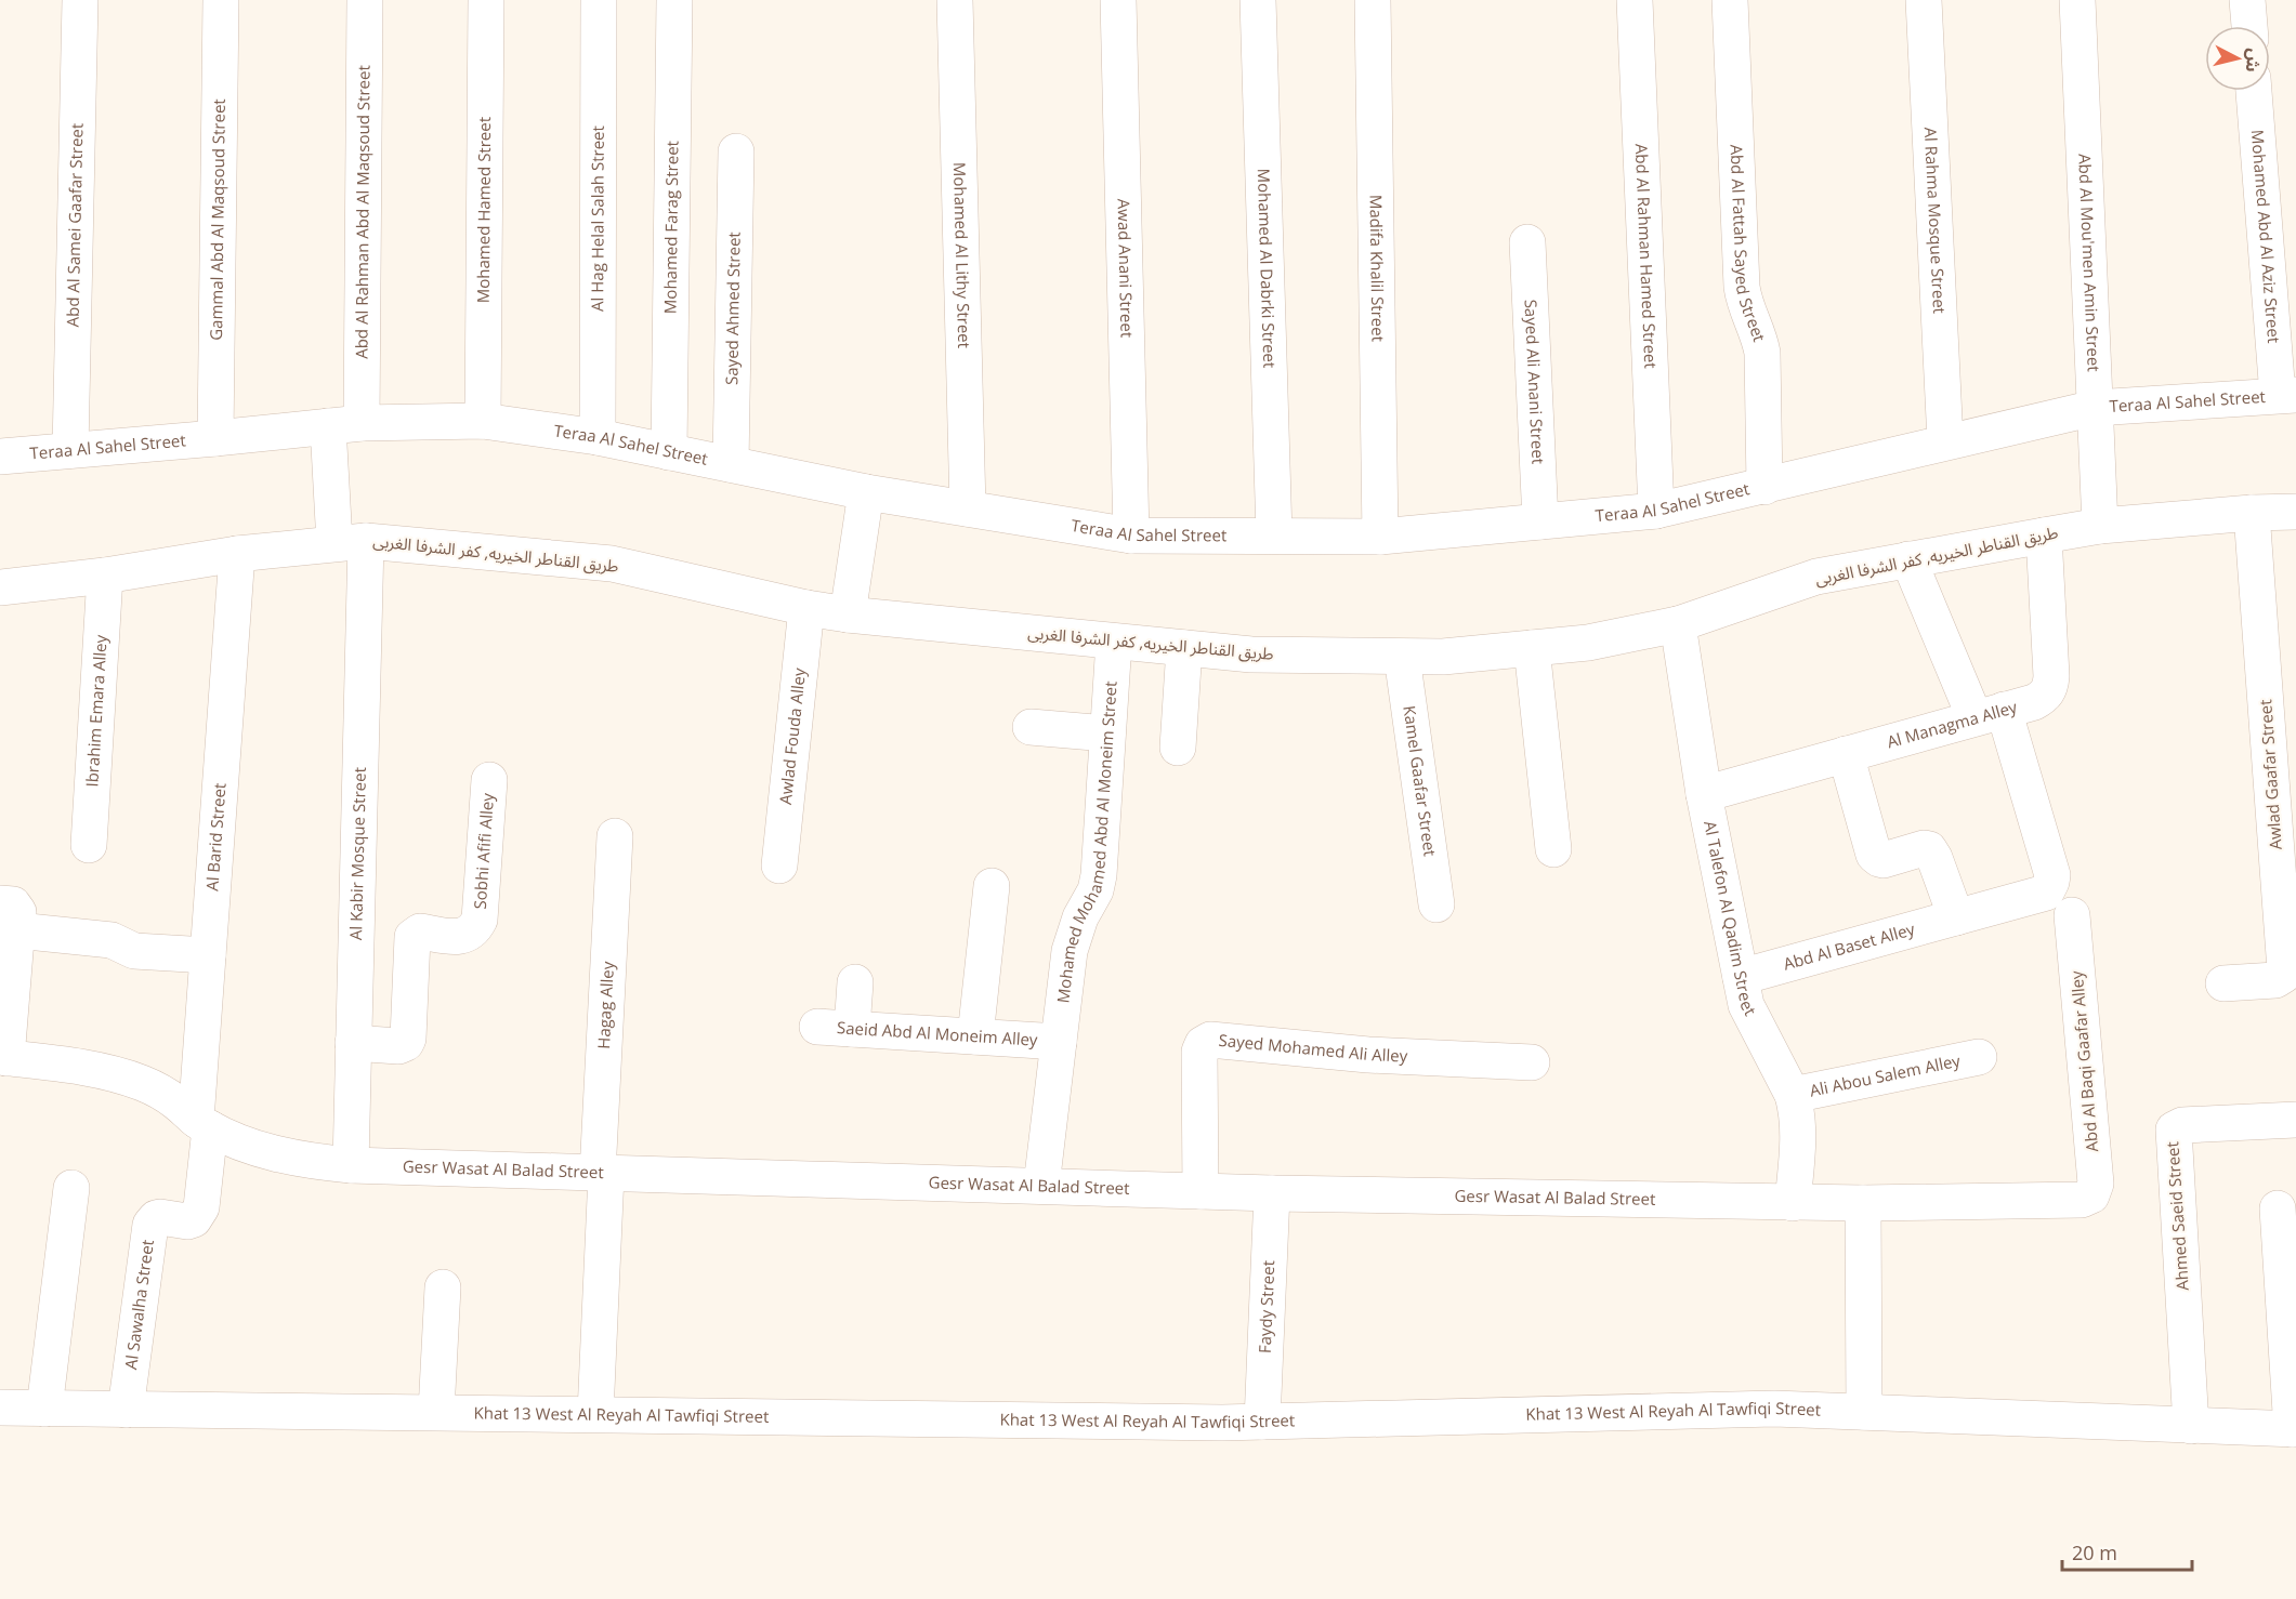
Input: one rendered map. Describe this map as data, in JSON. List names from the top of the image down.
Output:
{
  "streets": {
    "street": [
      "Mohamed Hamed Street",
      "Abd Al Rahman Abd Al Maqsoud Street",
      "Gammal Abd Al Maqsoud Street",
      "Al Hag Helal Salah Street",
      "Al Rahma Mosque Street",
      "Abd Al Samei Gaafar Street",
      "Mohamed Farag Street",
      "Mohamed Abd Al Aziz Street",
      "Abd Al Fattah Sayed Street",
      "Mohamed Al Lithy Street",
      "Abd Al Rahman Hamed Street",
      "Abd Al Mou'men Amin Street",
      "Awad Anani Street",
      "Mohamed Al Dabrki Street",
      "Madifa Khalil Street",
      "Sayed Ahmed Street",
      "Sayed Ali Anani Street",
      "Teraa Al Sahel Street",
      "طريق القناطر الخيريه, كفر الشرفا الغربى",
      "Ibrahim Emara Alley",
      "Al Managma Alley",
      "Awlad Fouda Alley",
      "Awlad Gaafar Street",
      "Kamel Gaafar Street",
      "Al Barid Street",
      "Mohamed Mohamed Abd Al Moneim Street",
      "Sobhi Afifi Alley",
      "Al Kabir Mosque Street",
      "Al Talefon Al Qadim Street",
      "Abd Al Baset Alley",
      "Hagag Alley",
      "Saeid Abd Al Moneim Alley",
      "Sayed Mohamed Ali Alley",
      "Abd Al Baqi Gaafar Alley",
      "Ali Abou Salem Alley",
      "Gesr Wasat Al Balad Street",
      "Ahmed Saeid Street",
      "Al Sawalha Street",
      "Faydy Street",
      "Khat 13 West Al Reyah Al Tawfiqi Street"
    ]
  },
  "crossings": [
    ["Mohamed Hamed Street", "Teraa Al Sahel Street"],
    ["Abd Al Rahman Abd Al Maqsoud Street", "Teraa Al Sahel Street"],
    ["Abd Al Rahman Abd Al Maqsoud Street", "طريق القناطر الخيريه, كفر الشرفا الغربى"],
    ["Abd Al Rahman Abd Al Maqsoud Street", "Al Kabir Mosque Street"],
    ["Gammal Abd Al Maqsoud Street", "Teraa Al Sahel Street"],
    ["Al Hag Helal Salah Street", "Teraa Al Sahel Street"],
    ["Al Rahma Mosque Street", "Teraa Al Sahel Street"],
    ["Abd Al Samei Gaafar Street", "Teraa Al Sahel Street"],
    ["Mohamed Farag Street", "Teraa Al Sahel Street"],
    ["Mohamed Abd Al Aziz Street", "Teraa Al Sahel Street"],
    ["Abd Al Fattah Sayed Street", "Teraa Al Sahel Street"],
    ["Mohamed Al Lithy Street", "Teraa Al Sahel Street"],
    ["Abd Al Rahman Hamed Street", "Teraa Al Sahel Street"],
    ["Abd Al Mou'men Amin Street", "Teraa Al Sahel Street"],
    ["Abd Al Mou'men Amin Street", "طريق القناطر الخيريه, كفر الشرفا الغربى"],
    ["Awad Anani Street", "Teraa Al Sahel Street"],
    ["Mohamed Al Dabrki Street", "Teraa Al Sahel Street"],
    ["Madifa Khalil Street", "Teraa Al Sahel Street"],
    ["Sayed Ahmed Street", "Teraa Al Sahel Street"],
    ["Sayed Ali Anani Street", "Teraa Al Sahel Street"],
    ["طريق القناطر الخيريه, كفر الشرفا الغربى", "Ibrahim Emara Alley"],
    ["طريق القناطر الخيريه, كفر الشرفا الغربى", "Al Managma Alley"],
    ["طريق القناطر الخيريه, كفر الشرفا الغربى", "Awlad Fouda Alley"],
    ["طريق القناطر الخيريه, كفر الشرفا الغربى", "Awlad Gaafar Street"],
    ["طريق القناطر الخيريه, كفر الشرفا الغربى", "Kamel Gaafar Street"],
    ["طريق القناطر الخيريه, كفر الشرفا الغربى", "Al Barid Street"],
    ["طريق القناطر الخيريه, كفر الشرفا الغربى", "Mohamed Mohamed Abd Al Moneim Street"],
    ["طريق القناطر الخيريه, كفر الشرفا الغربى", "Al Kabir Mosque Street"],
    ["طريق القناطر الخيريه, كفر الشرفا الغربى", "Al Talefon Al Qadim Street"],
    ["Al Managma Alley", "Al Talefon Al Qadim Street"],
    ["Al Managma Alley", "Abd Al Baset Alley"],
    ["Al Barid Street", "Gesr Wasat Al Balad Street"],
    ["Al Barid Street", "Al Sawalha Street"],
    ["Mohamed Mohamed Abd Al Moneim Street", "Saeid Abd Al Moneim Alley"],
    ["Mohamed Mohamed Abd Al Moneim Street", "Gesr Wasat Al Balad Street"],
    ["Sobhi Afifi Alley", "Al Kabir Mosque Street"],
    ["Al Kabir Mosque Street", "Gesr Wasat Al Balad Street"],
    ["Al Talefon Al Qadim Street", "Abd Al Baset Alley"],
    ["Al Talefon Al Qadim Street", "Ali Abou Salem Alley"],
    ["Al Talefon Al Qadim Street", "Gesr Wasat Al Balad Street"],
    ["Hagag Alley", "Gesr Wasat Al Balad Street"],
    ["Hagag Alley", "Khat 13 West Al Reyah Al Tawfiqi Street"],
    ["Sayed Mohamed Ali Alley", "Gesr Wasat Al Balad Street"],
    ["Abd Al Baqi Gaafar Alley", "Gesr Wasat Al Balad Street"],
    ["Gesr Wasat Al Balad Street", "Al Sawalha Street"],
    ["Gesr Wasat Al Balad Street", "Faydy Street"],
    ["Ahmed Saeid Street", "Khat 13 West Al Reyah Al Tawfiqi Street"],
    ["Al Sawalha Street", "Khat 13 West Al Reyah Al Tawfiqi Street"],
    ["Faydy Street", "Khat 13 West Al Reyah Al Tawfiqi Street"]
  ],
  "scale_bar": "20 m",
  "north": "right"
}
